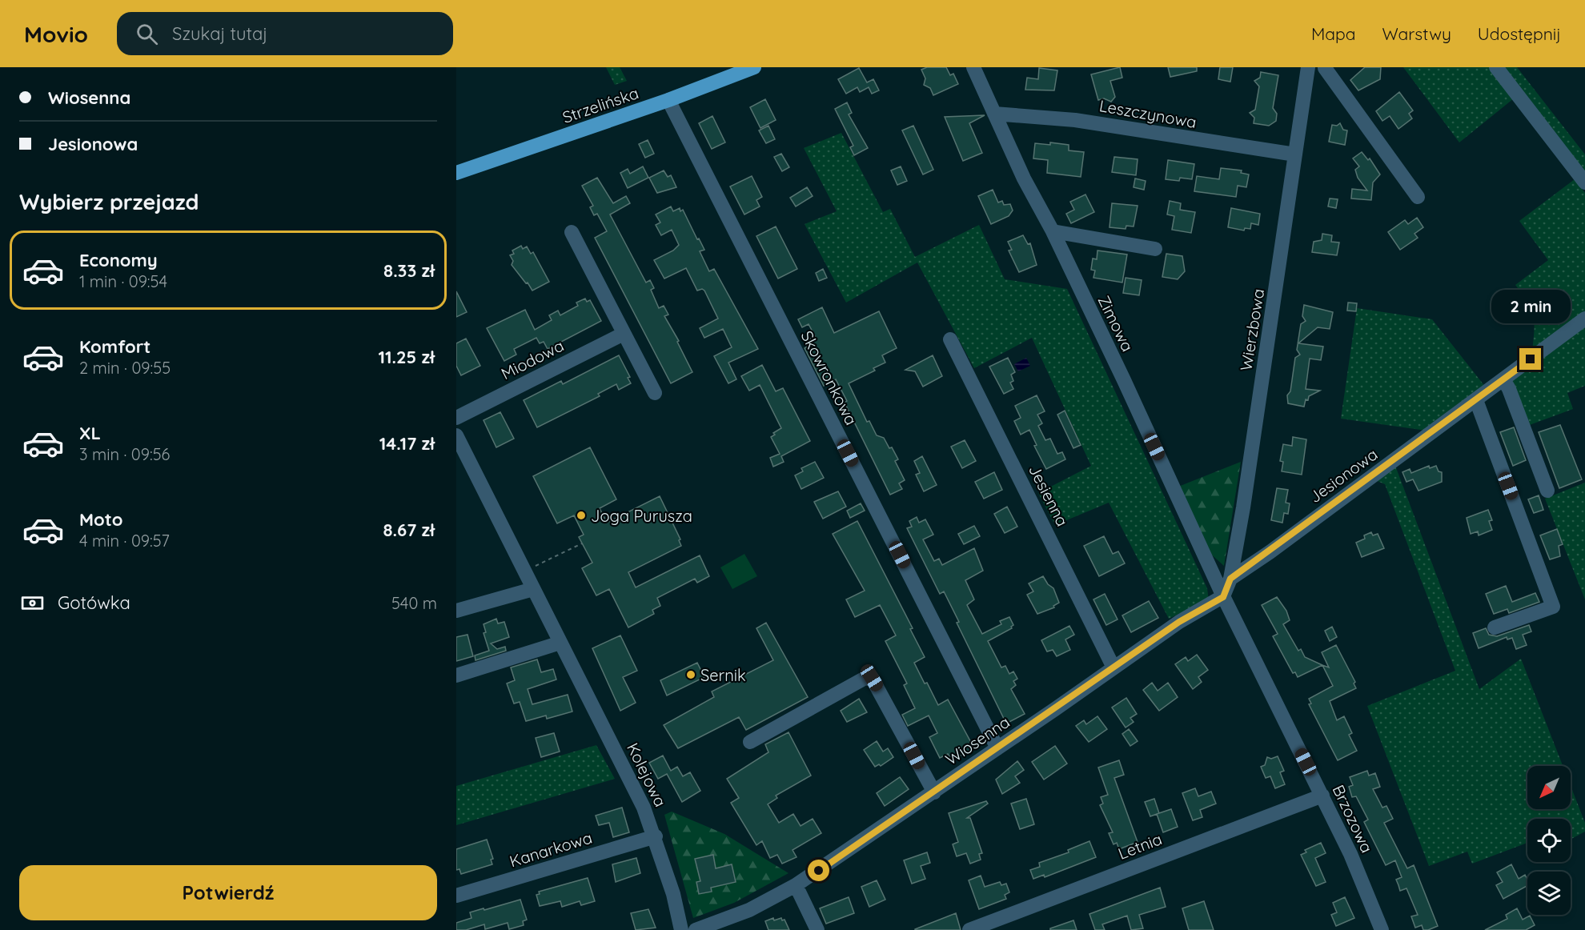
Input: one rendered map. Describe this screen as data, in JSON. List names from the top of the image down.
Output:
{
  "streets": {
    "main road": ["Strzelińska"],
    "street": [
      "Leszczynowa",
      "Zimowa",
      "Wierzbowa",
      "Miodowa",
      "Skowronkowa",
      "Jesionowa",
      "Jesienna",
      "Wiosenna",
      "Kolejowa",
      "Brzozowa",
      "Letnia",
      "Kanarkowa"
    ]
  },
  "crossings": [
    ["Strzelińska", "Skowronkowa"],
    ["Leszczynowa", "Zimowa"],
    ["Leszczynowa", "Wierzbowa"],
    ["Zimowa", "Wierzbowa"],
    ["Zimowa", "Wiosenna"],
    ["Zimowa", "Brzozowa"],
    ["Wierzbowa", "Jesionowa"],
    ["Wierzbowa", "Wiosenna"],
    ["Wierzbowa", "Brzozowa"],
    ["Skowronkowa", "Wiosenna"],
    ["Jesienna", "Wiosenna"],
    ["Wiosenna", "Brzozowa"],
    ["Kolejowa", "Kanarkowa"],
    ["Brzozowa", "Letnia"]
  ],
  "places": ["Joga Purusza", "Sernik"],
  "north": "bottom left",
  "page": {
    "header": "Movio",
    "search": "Szukaj tutaj",
    "nav": ["Mapa", "Warstwy", "Udostępnij"],
    "banner": ["Wiosenna", "Jesionowa"],
    "heading": "Wybierz przejazd",
    "list": [
      {
        "name": "Economy",
        "note": "1 min · 09:54",
        "value": "8.33 zł"
      },
      {
        "name": "Komfort",
        "note": "2 min · 09:55",
        "value": "11.25 zł"
      },
      {
        "name": "XL",
        "note": "3 min · 09:56",
        "value": "14.17 zł"
      },
      {
        "name": "Moto",
        "note": "4 min · 09:57",
        "value": "8.67 zł"
      }
    ],
    "bubble": "2 min",
    "pay": ["Gotówka", "540 m"],
    "buttons": "Potwierdź"
  }
}
